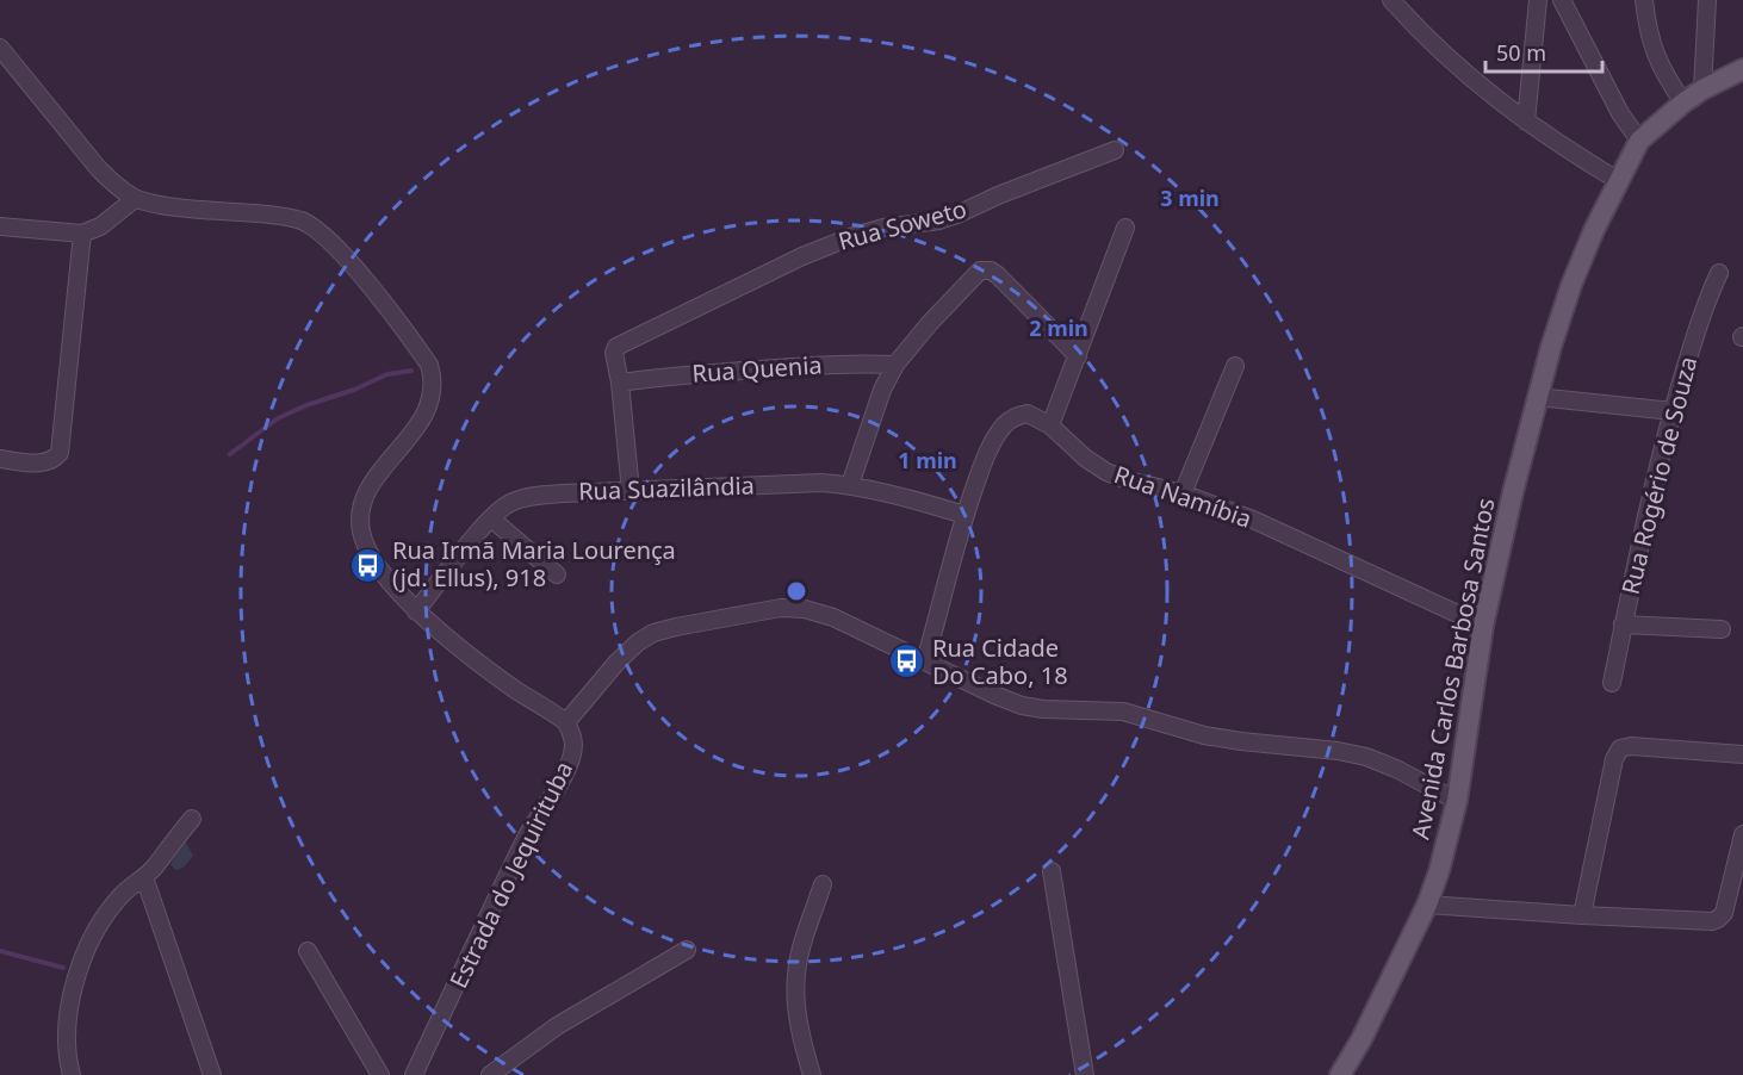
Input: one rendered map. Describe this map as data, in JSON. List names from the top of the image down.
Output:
{
  "streets": {
    "main road": ["Avenida Carlos Barbosa Santos"],
    "street": [
      "Rua Soweto",
      "Rua Quenia",
      "Rua Rogério de Souza",
      "Rua Suazilândia",
      "Rua Namíbia",
      "Estrada do Jequirituba"
    ]
  },
  "crossings": [
    ["Rua Soweto", "Rua Quenia"],
    ["Rua Suazilândia", "Rua Namíbia"],
    ["Rua Namíbia", "Avenida Carlos Barbosa Santos"]
  ],
  "places": {
    "bus stop": ["Rua Irmã Maria Lourença (jd. Ellus), 918", "Rua Cidade Do Cabo, 18"]
  },
  "scale_bar": "50 m",
  "rings": ["3 min", "2 min", "1 min"]
}
